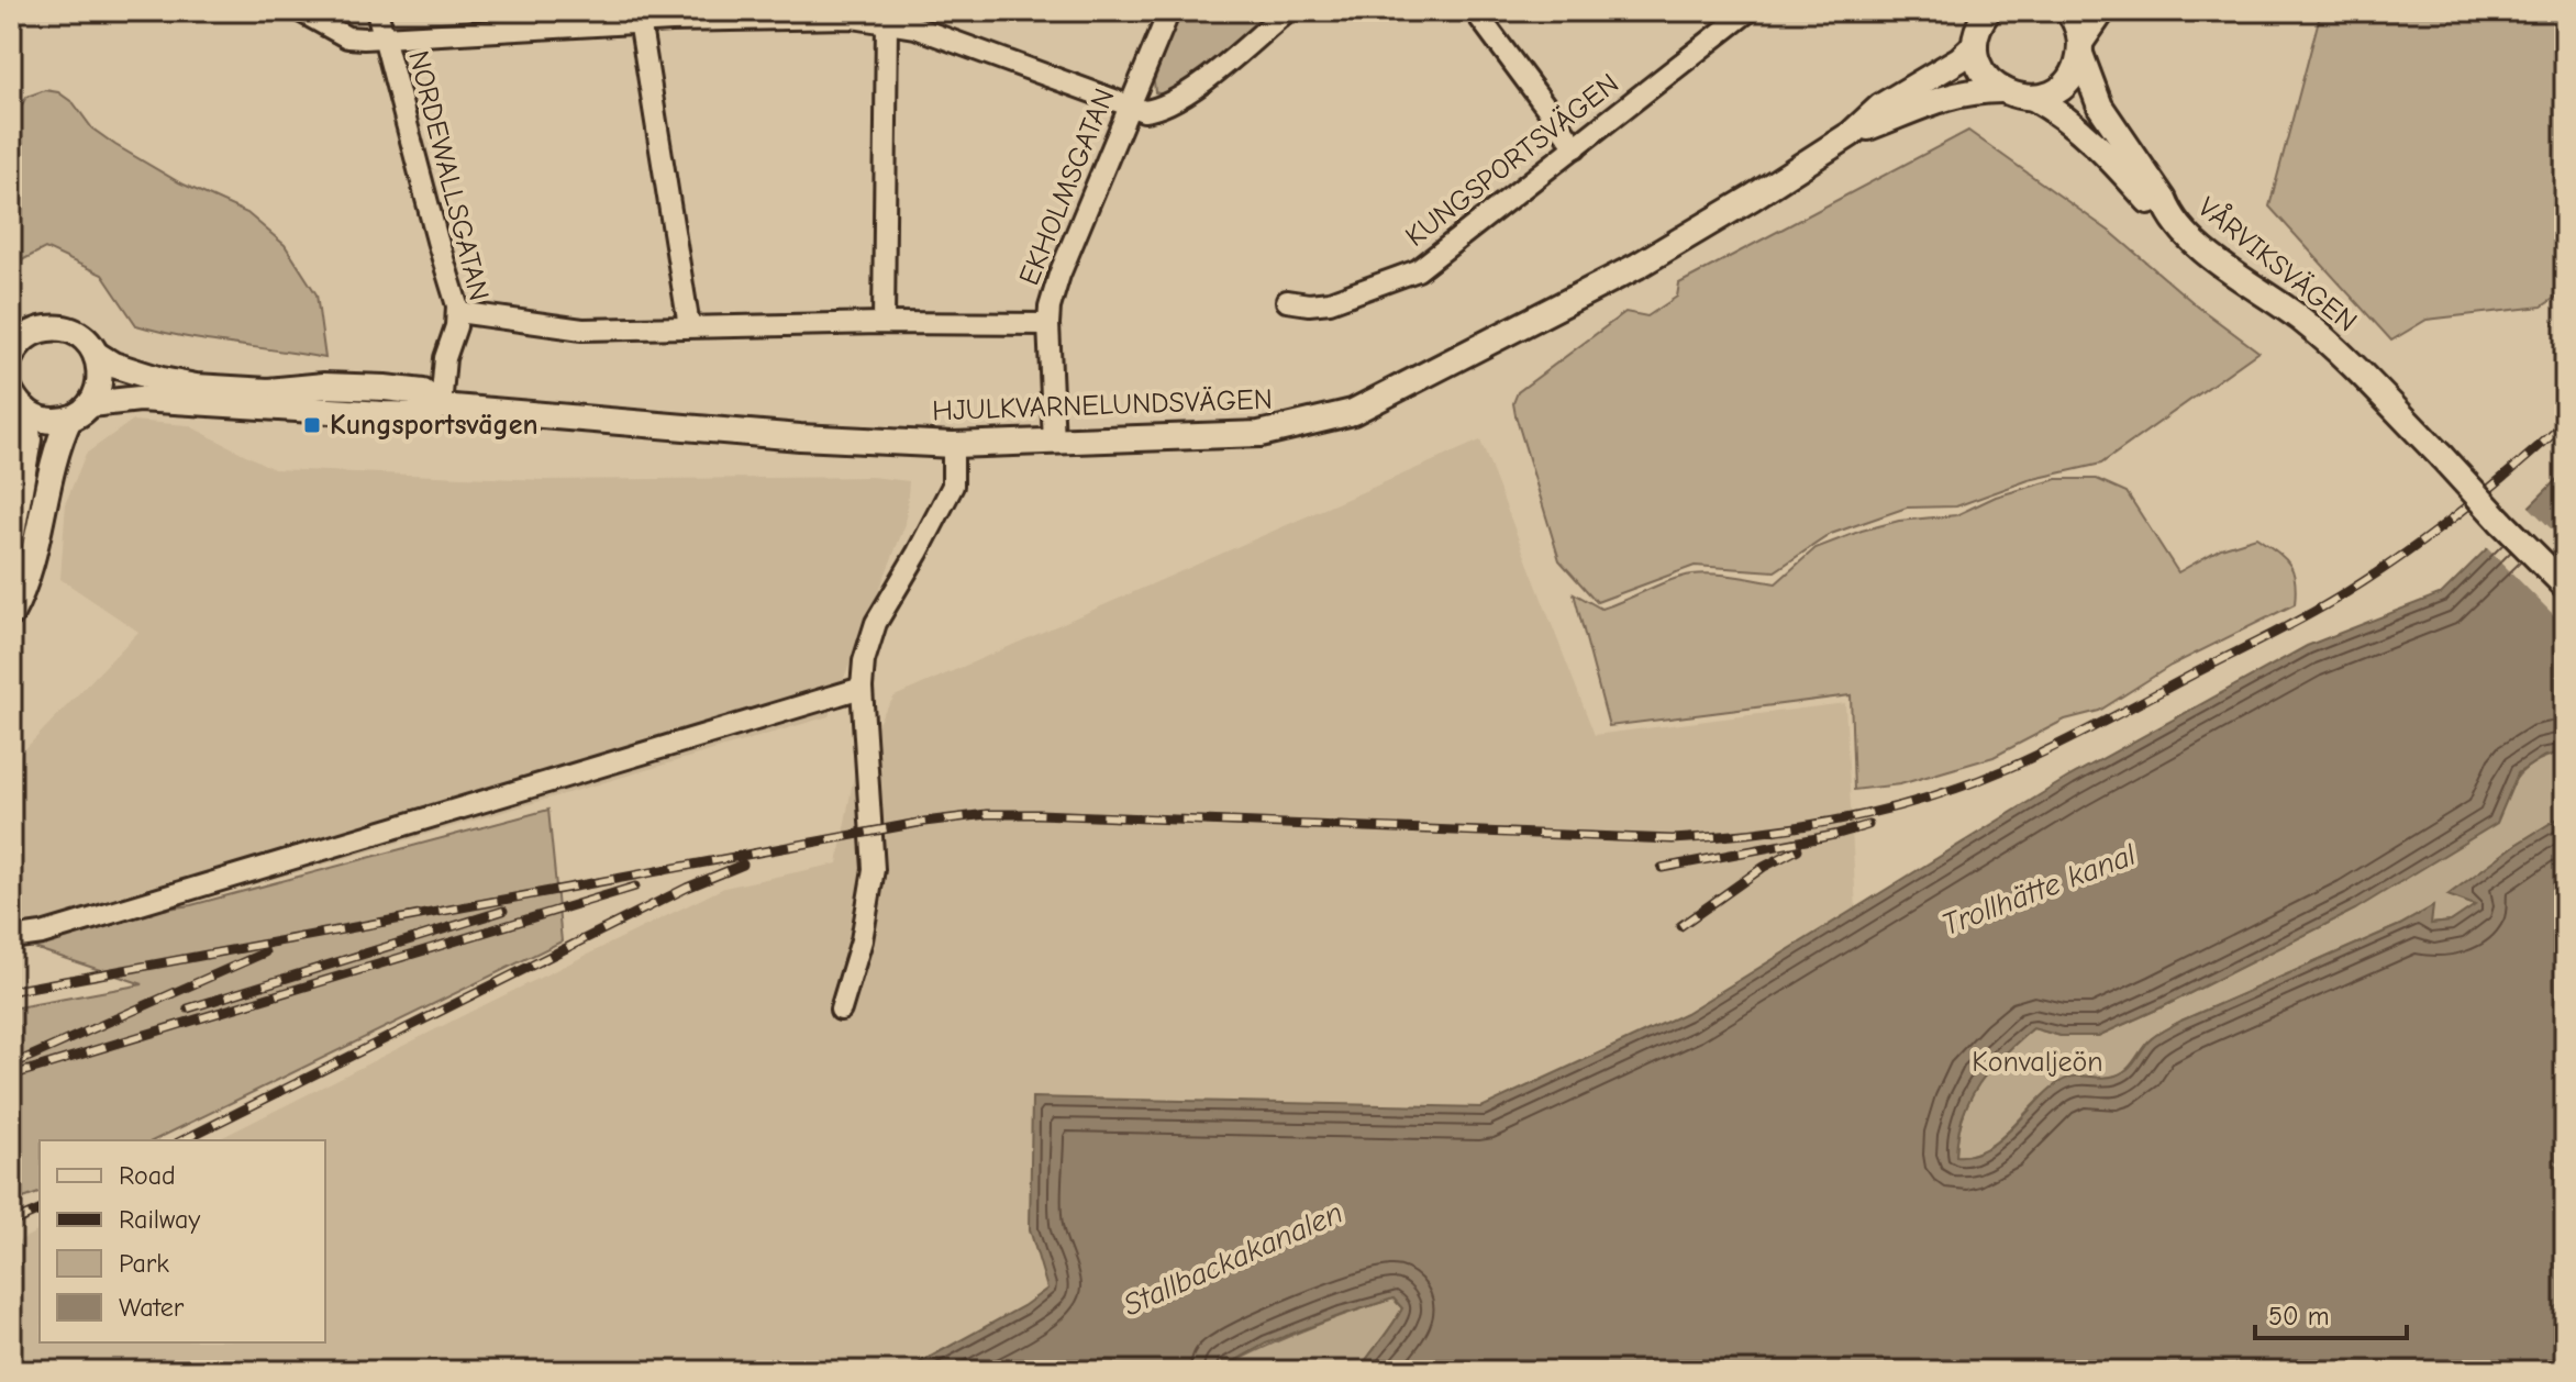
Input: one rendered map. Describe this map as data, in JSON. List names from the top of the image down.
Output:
{
  "streets": {
    "street": [
      "KUNGSPORTSVÄGEN",
      "NORDEWALLSGATAN",
      "EKHOLMSGATAN",
      "VÅRVIKSVÄGEN",
      "HJULKVARNELUNDSVÄGEN"
    ]
  },
  "crossings": [
    ["NORDEWALLSGATAN", "HJULKVARNELUNDSVÄGEN"],
    ["EKHOLMSGATAN", "HJULKVARNELUNDSVÄGEN"]
  ],
  "water": ["Trollhätte kanal", "Stallbackakanalen"],
  "parks": ["Konvaljeön"],
  "places": {
    "transit": ["Kungsportsvägen"]
  },
  "legend": [
    "Road",
    "Railway",
    "Park",
    "Water"
  ],
  "scale_bar": "50 m"
}
